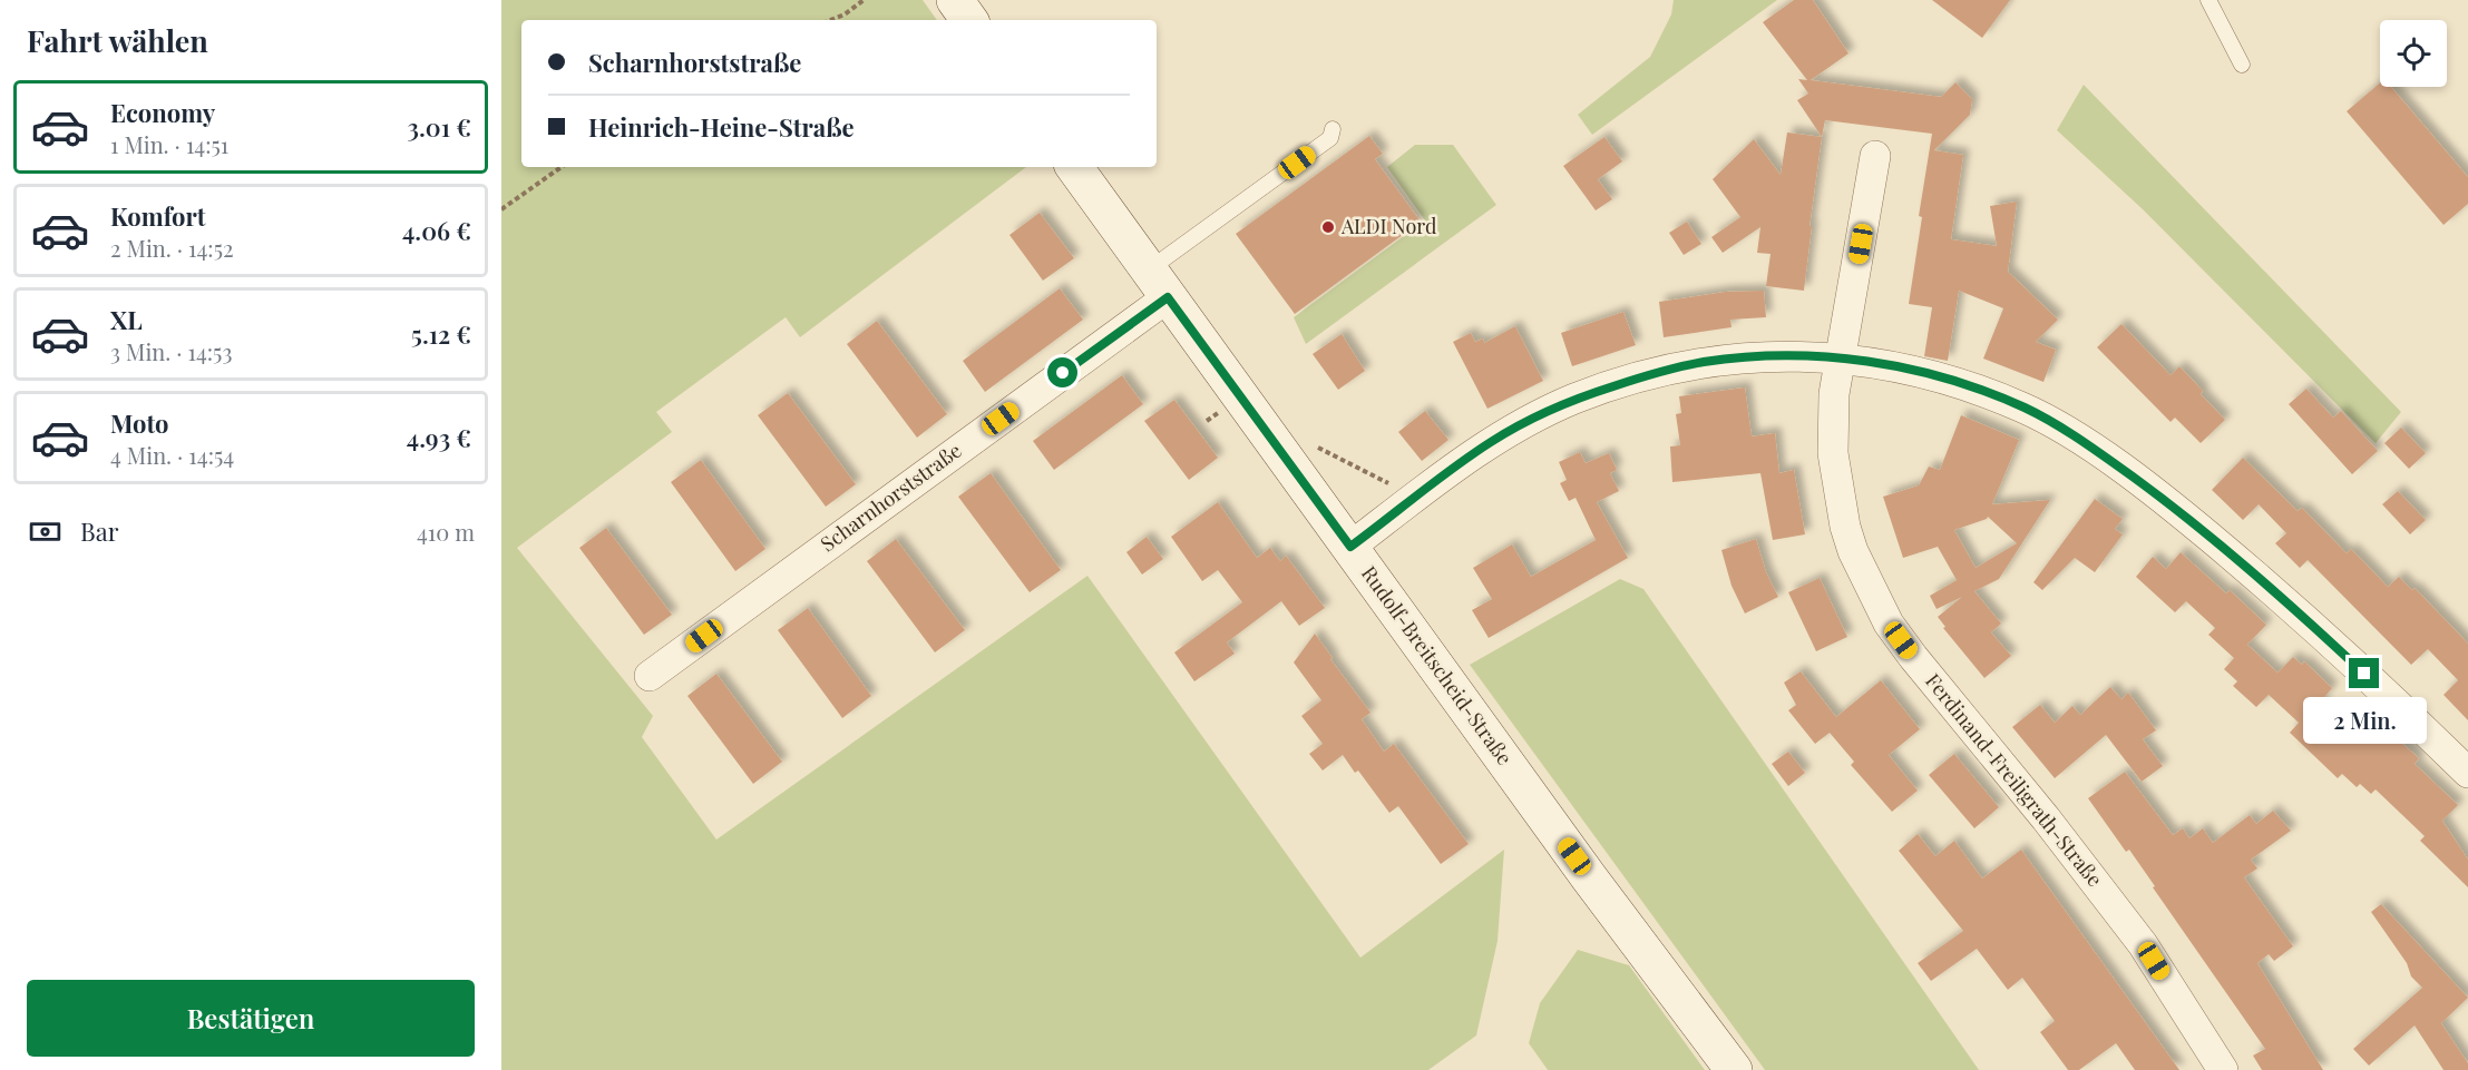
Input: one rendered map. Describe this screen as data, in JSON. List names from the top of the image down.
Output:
{
  "streets": {
    "street": ["Scharnhorststraße", "Rudolf-Breitscheid-Straße", "Ferdinand-Freiligrath-Straße"]
  },
  "crossings": [
    ["Scharnhorststraße", "Rudolf-Breitscheid-Straße"]
  ],
  "places": ["ALDI Nord"],
  "page": {
    "heading": "Fahrt wählen",
    "banner": ["Scharnhorststraße", "Heinrich-Heine-Straße"],
    "list": [
      {
        "name": "Economy",
        "note": "1 Min. · 14:51",
        "value": "3.01 €"
      },
      {
        "name": "Komfort",
        "note": "2 Min. · 14:52",
        "value": "4.06 €"
      },
      {
        "name": "XL",
        "note": "3 Min. · 14:53",
        "value": "5.12 €"
      },
      {
        "name": "Moto",
        "note": "4 Min. · 14:54",
        "value": "4.93 €"
      }
    ],
    "pay": ["Bar", "410 m"],
    "bubble": "2 Min.",
    "buttons": "Bestätigen"
  }
}
